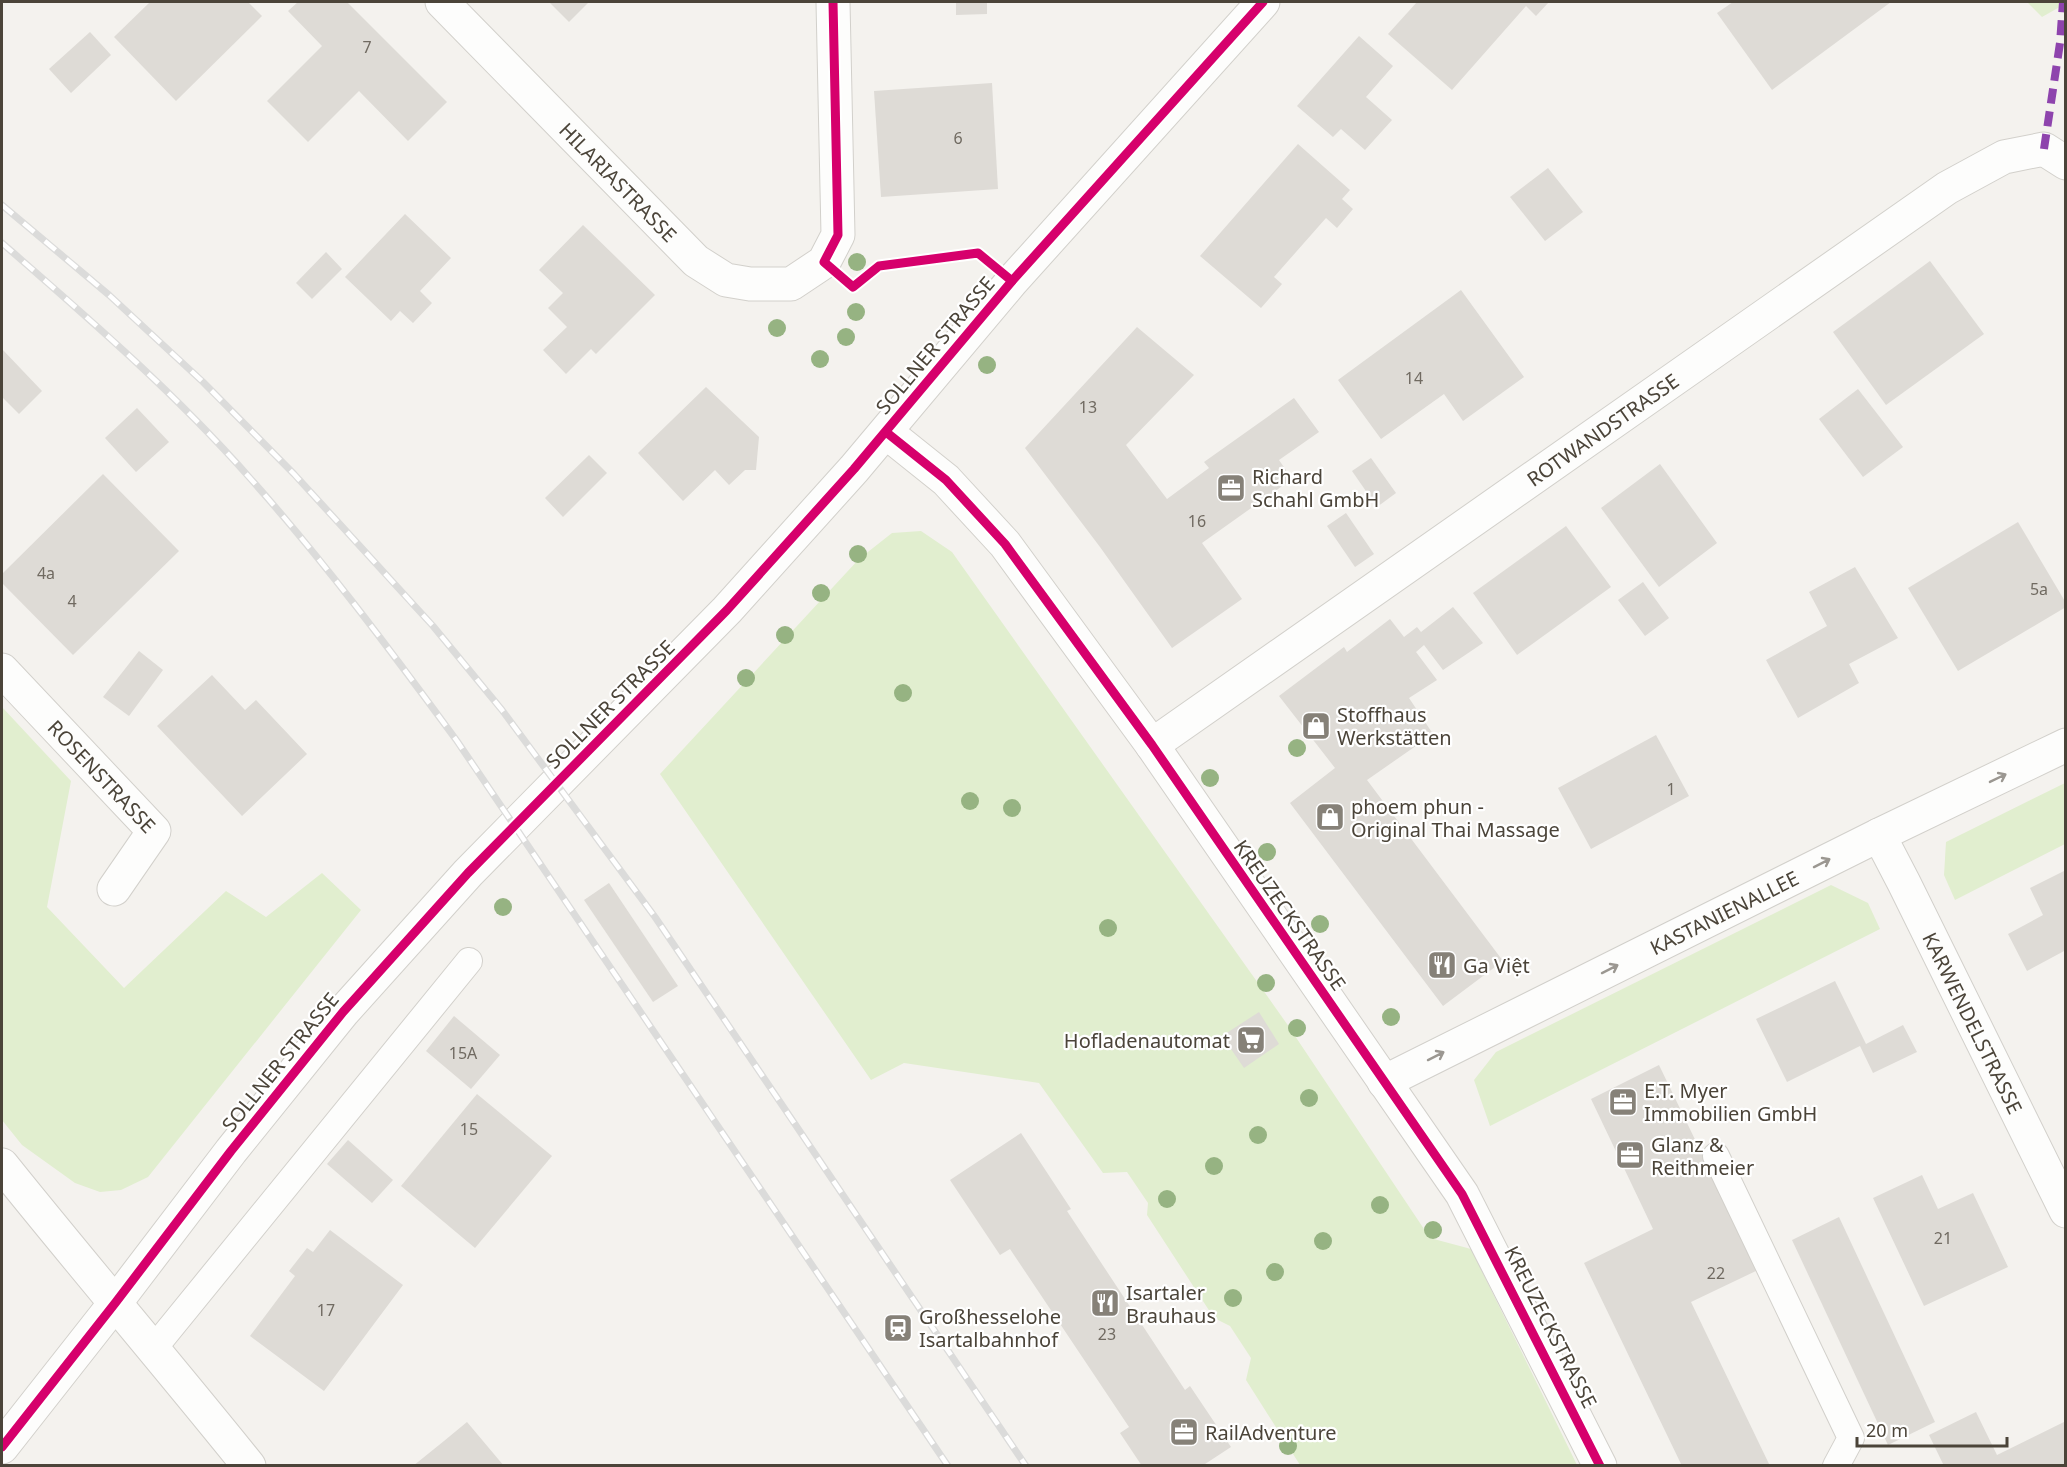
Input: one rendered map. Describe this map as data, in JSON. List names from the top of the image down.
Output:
{
  "streets": {
    "street": [
      "HILARIASTRASSE",
      "SOLLNER STRASSE",
      "ROTWANDSTRASSE",
      "ROSENSTRASSE",
      "KASTANIENALLEE",
      "KREUZECKSTRASSE",
      "KARWENDELSTRASSE"
    ]
  },
  "crossings": [
    ["SOLLNER STRASSE", "KREUZECKSTRASSE"],
    ["ROTWANDSTRASSE", "KREUZECKSTRASSE"],
    ["KASTANIENALLEE", "KREUZECKSTRASSE"],
    ["KASTANIENALLEE", "KARWENDELSTRASSE"]
  ],
  "one_way": ["KASTANIENALLEE"],
  "places": {
    "office": [
      "Richard Schahl GmbH",
      "E.T. Myer Immobilien GmbH",
      "Glanz & Reithmeier",
      "RailAdventure"
    ],
    "shop": ["Stoffhaus Werkstätten", "phoem phun - Original Thai Massage"],
    "restaurant": ["Ga Việt", "Isartaler Brauhaus"],
    "supermarket": ["Hofladenautomat"],
    "station": ["Großhesselohe Isartalbahnhof"]
  },
  "house_numbers": [
    "7",
    "6",
    "14",
    "13",
    "16",
    "4a",
    "5a",
    "4",
    "1",
    "15A",
    "15",
    "21",
    "22",
    "17",
    "23"
  ],
  "scale_bar": "20 m"
}
